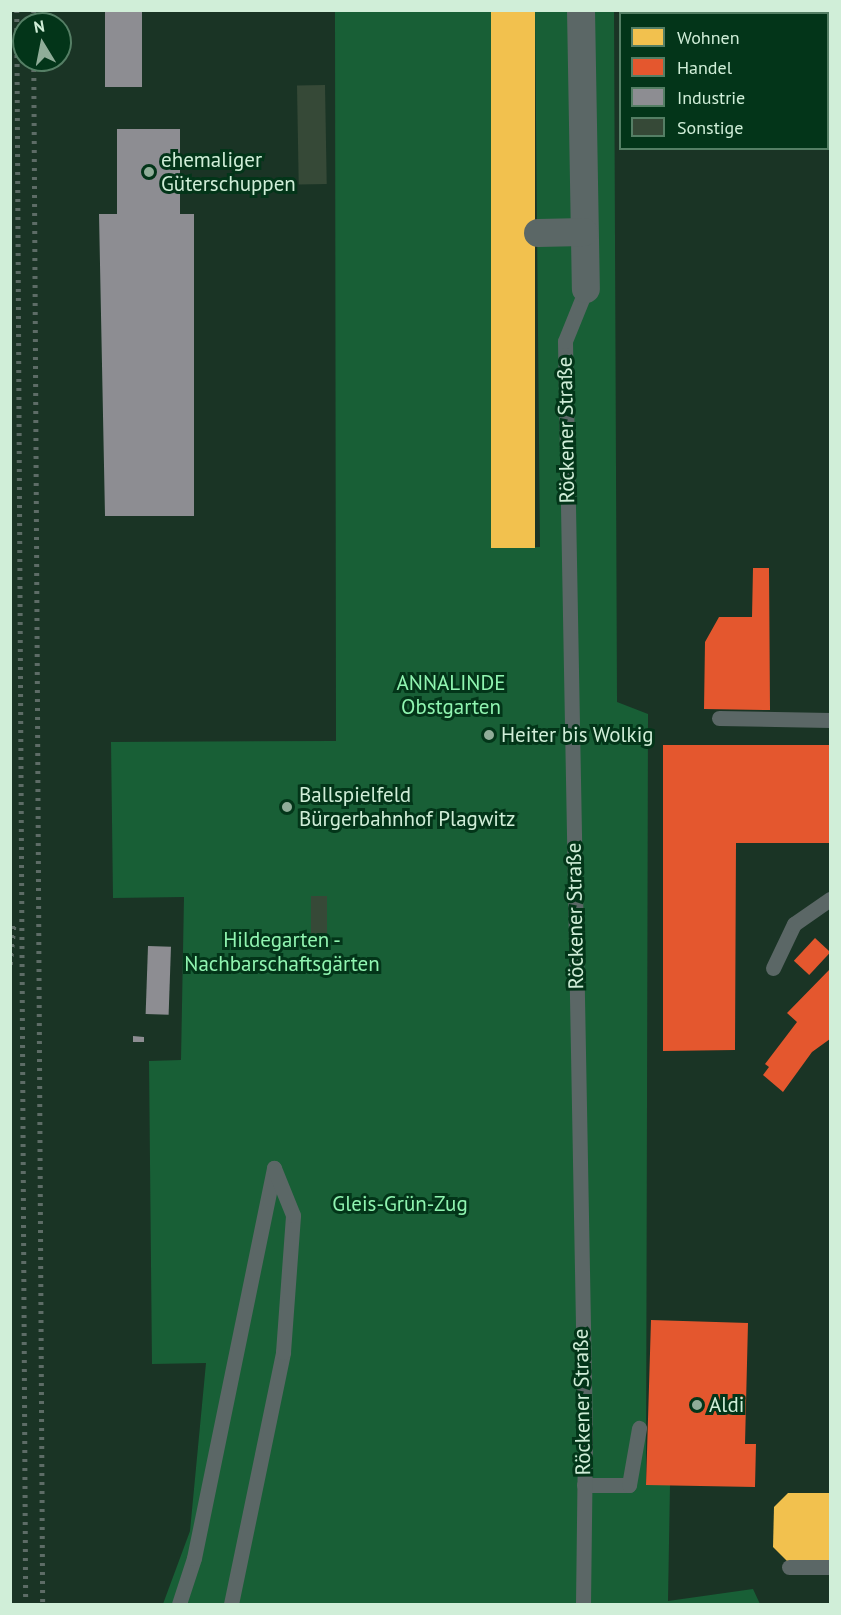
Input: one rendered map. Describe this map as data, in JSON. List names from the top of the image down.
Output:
{
  "streets": {
    "street": ["Röckener Straße"]
  },
  "parks": ["ANNALINDE Obstgarten", "Hildegarten - Nachbarschaftsgärten", "Gleis-Grün-Zug"],
  "places": [
    "ehemaliger Güterschuppen",
    "Heiter bis Wolkig",
    "Ballspielfeld Bürgerbahnhof Plagwitz",
    "Aldi"
  ],
  "legend": [
    "Wohnen",
    "Handel",
    "Industrie",
    "Sonstige"
  ],
  "north": "top"
}
